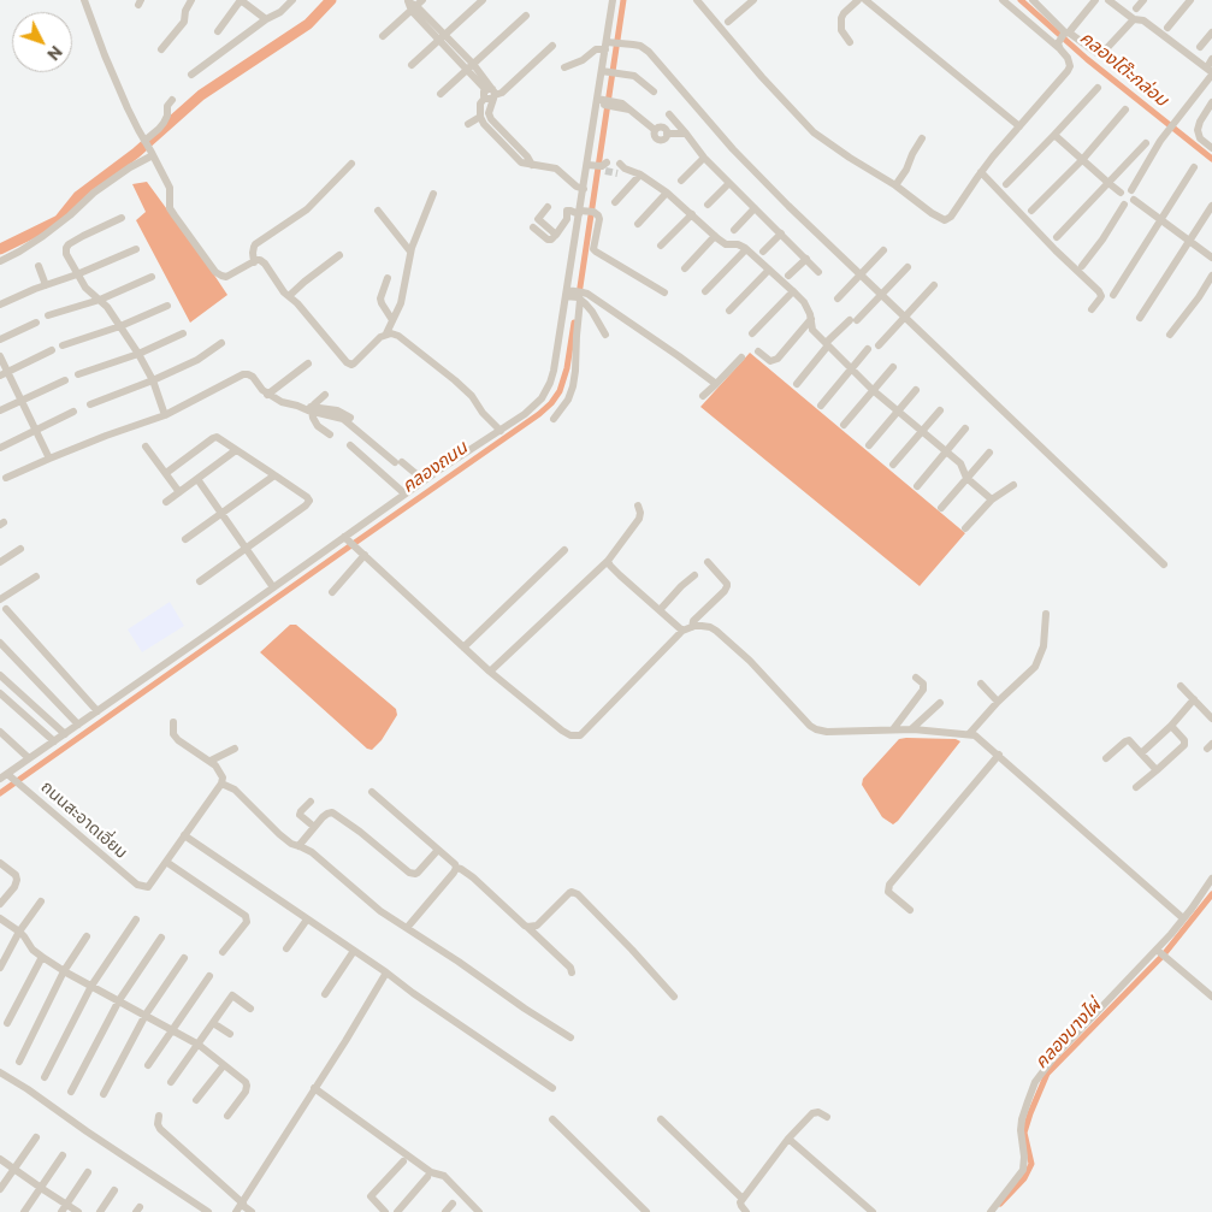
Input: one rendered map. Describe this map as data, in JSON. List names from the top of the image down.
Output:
{
  "streets": {
    "street": ["ถนนสะอาดเอี่ยม"]
  },
  "water": ["คลองโต๊ะกล่อม", "คลองถนน", "คลองบางไผ่"],
  "north": "bottom right"
}
